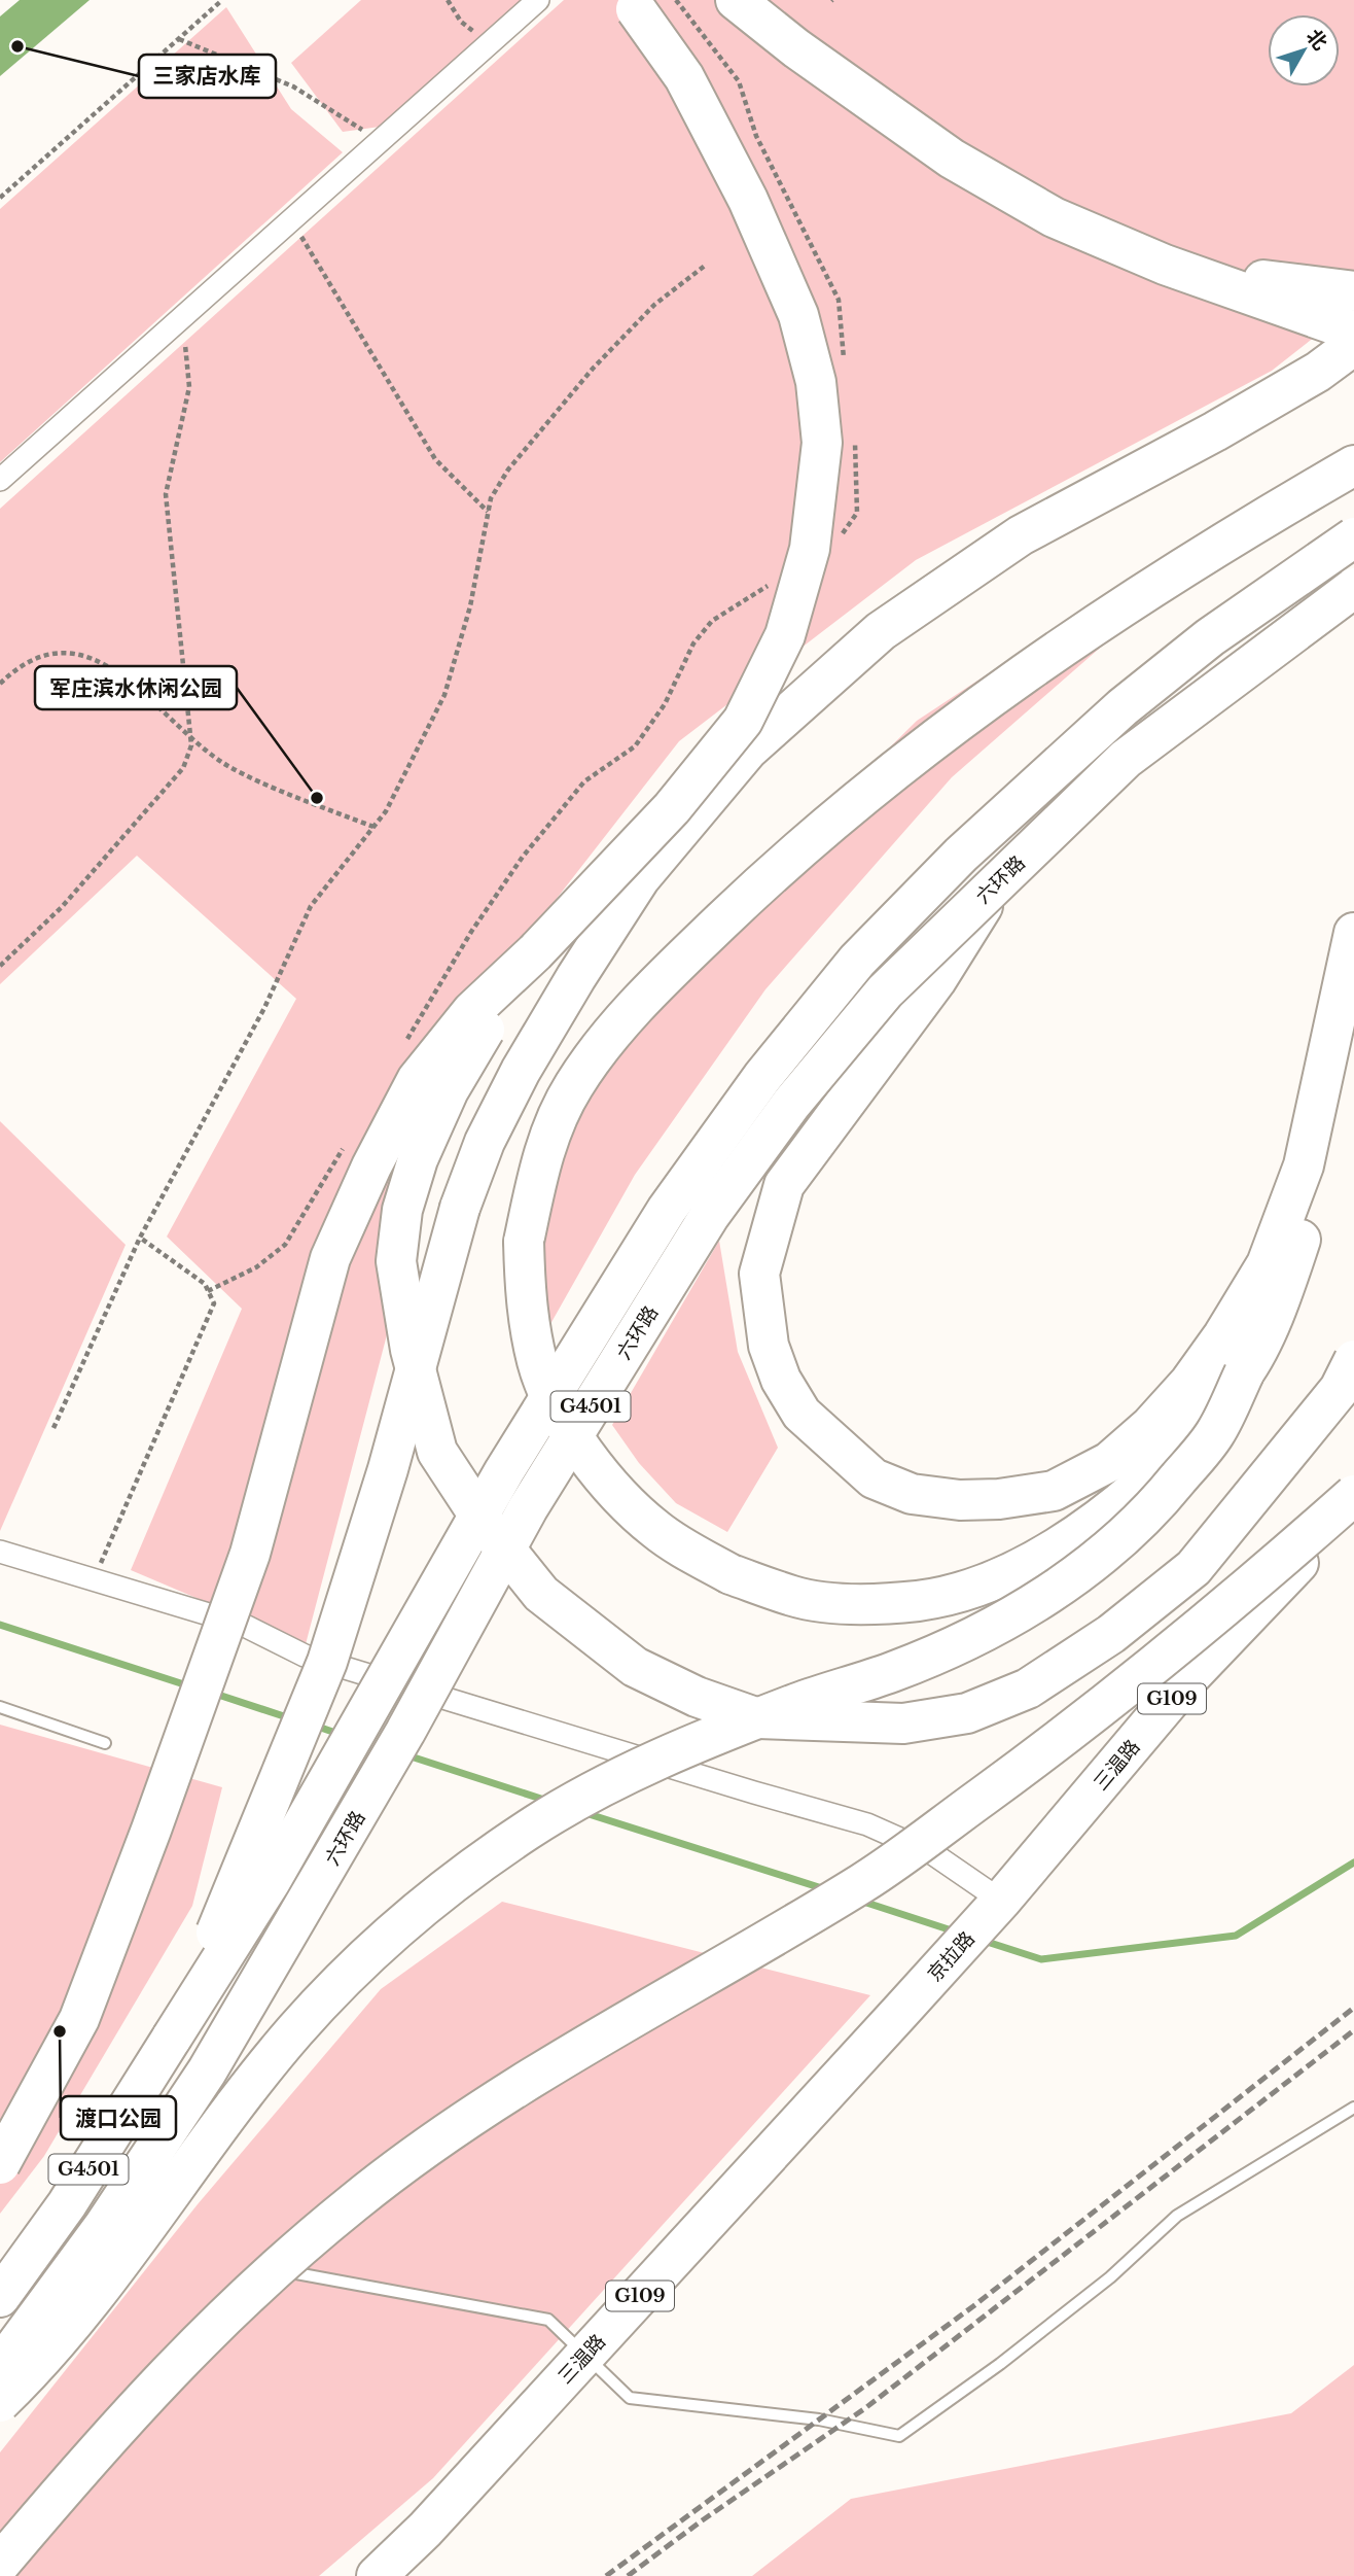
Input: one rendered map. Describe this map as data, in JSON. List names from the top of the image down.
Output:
{
  "streets": {
    "highway": [
      "六环路",
      "G4501",
      "G109",
      "三温路",
      "京拉路"
    ]
  },
  "crossings": [
    ["三温路", "京拉路"]
  ],
  "places": ["三家店水库", "军庄滨水休闲公园", "渡口公园"],
  "north": "top right"
}
